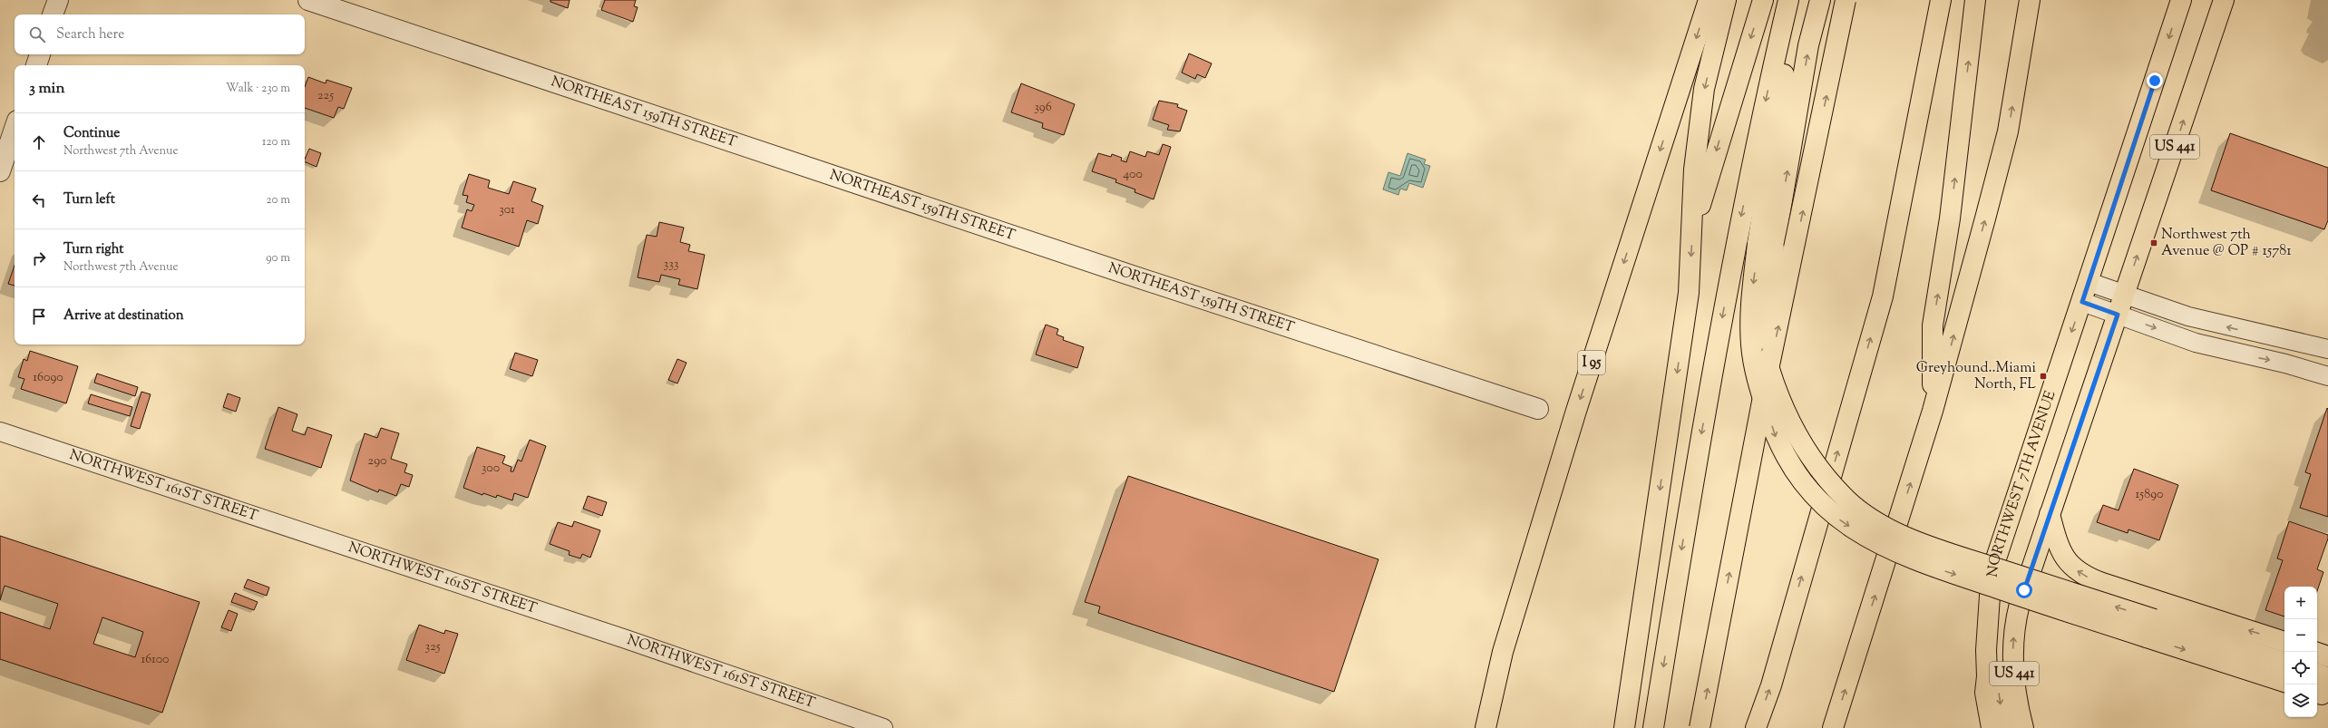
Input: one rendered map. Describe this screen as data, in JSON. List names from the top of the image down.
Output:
{
  "streets": {
    "main road": ["US 441", "I 95", "NORTHWEST 7TH AVENUE"],
    "street": ["NORTHEAST 159TH STREET", "NORTHWEST 161ST STREET"]
  },
  "places": {
    "transit": ["Northwest 7th Avenue @ OP # 15781", "Greyhound..Miami North, FL"]
  },
  "house_numbers": [
    "225",
    "396",
    "400",
    "301",
    "333",
    "16090",
    "290",
    "300",
    "15890",
    "325",
    "16100"
  ],
  "page": {
    "search": "Search here",
    "heading": ["3 min", "Walk · 230 m"],
    "list": [
      ["Continue", "Northwest 7th Avenue", "120 m"],
      ["Turn left", "20 m"],
      ["Turn right", "Northwest 7th Avenue", "90 m"],
      "Arrive at destination"
    ],
    "map_buttons": ["+", "−"]
  }
}
